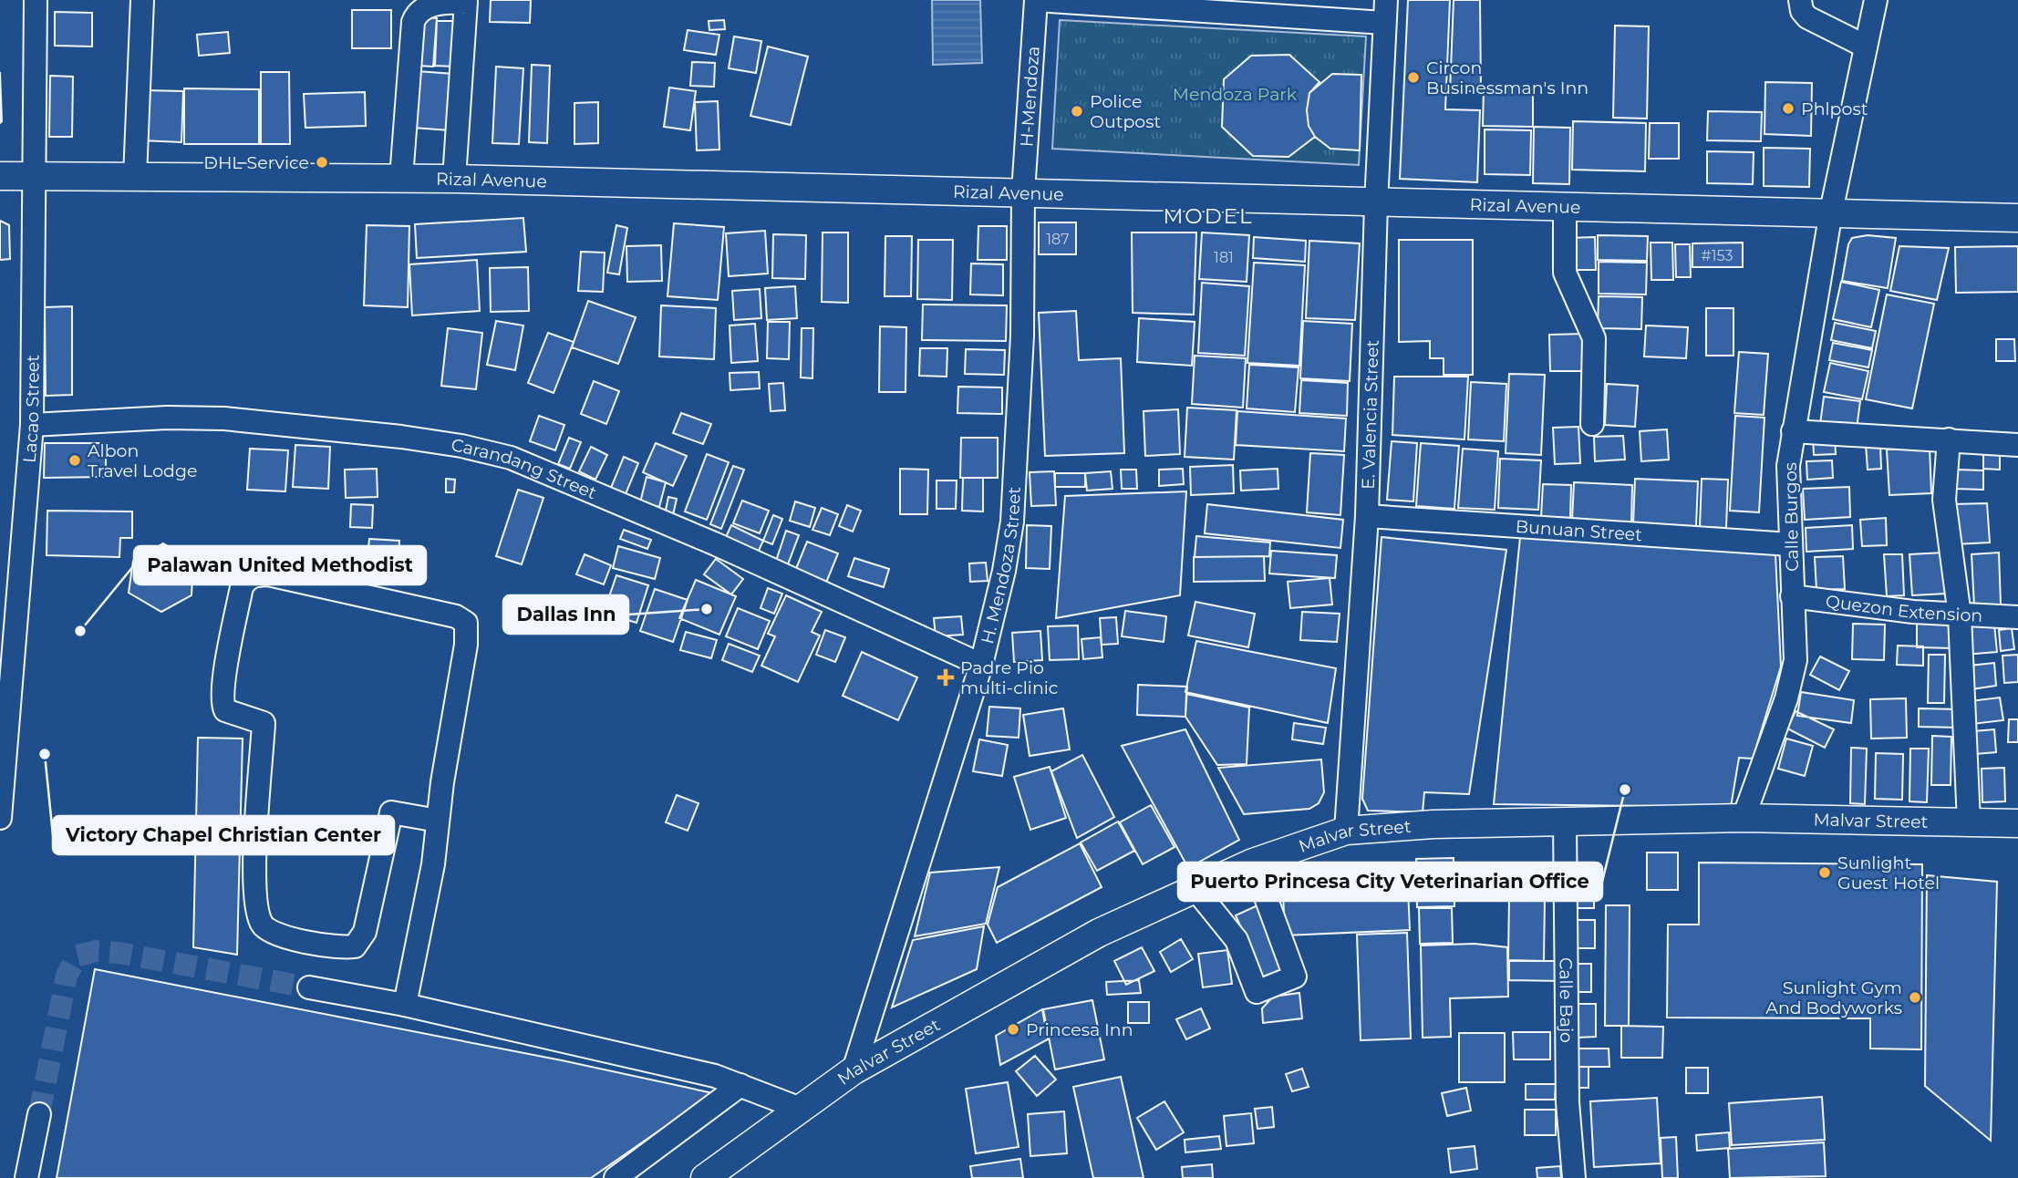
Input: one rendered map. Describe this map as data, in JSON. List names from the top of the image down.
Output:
{
  "streets": {
    "main road": ["Rizal Avenue", "Malvar Street"],
    "street": [
      "H-Mendoza",
      "Lacao Street",
      "E. Valencia Street",
      "Carandang Street",
      "Calle Burgos",
      "Bunuan Street",
      "H. Mendoza Street",
      "Quezon Extension",
      "Calle Bajo"
    ]
  },
  "crossings": [
    ["H-Mendoza", "Rizal Avenue"],
    ["H-Mendoza", "H. Mendoza Street"],
    ["Rizal Avenue", "Lacao Street"],
    ["Rizal Avenue", "E. Valencia Street"],
    ["Rizal Avenue", "Calle Burgos"],
    ["Rizal Avenue", "H. Mendoza Street"],
    ["Lacao Street", "Carandang Street"],
    ["E. Valencia Street", "Bunuan Street"],
    ["E. Valencia Street", "Malvar Street"],
    ["Carandang Street", "H. Mendoza Street"],
    ["Calle Burgos", "Bunuan Street"],
    ["Calle Burgos", "Quezon Extension"],
    ["Calle Burgos", "Malvar Street"],
    ["H. Mendoza Street", "Malvar Street"],
    ["Malvar Street", "Calle Bajo"]
  ],
  "districts": ["MODEL"],
  "parks": ["Mendoza Park"],
  "places": {
    "other": [
      "Circon Businessman's Inn",
      "Phlpost",
      "Police Outpost",
      "DHL Service",
      "Albon Travel Lodge",
      "Dallas Inn",
      "Palawan United Methodist",
      "Victory Chapel Christian Center",
      "Puerto Princesa City Veterinarian Office",
      "Sunlight Guest Hotel",
      "Sunlight Gym And Bodyworks",
      "Princesa Inn"
    ],
    "health": ["Padre Pio multi-clinic"]
  },
  "house_numbers": ["187", "#153", "181"]
}
